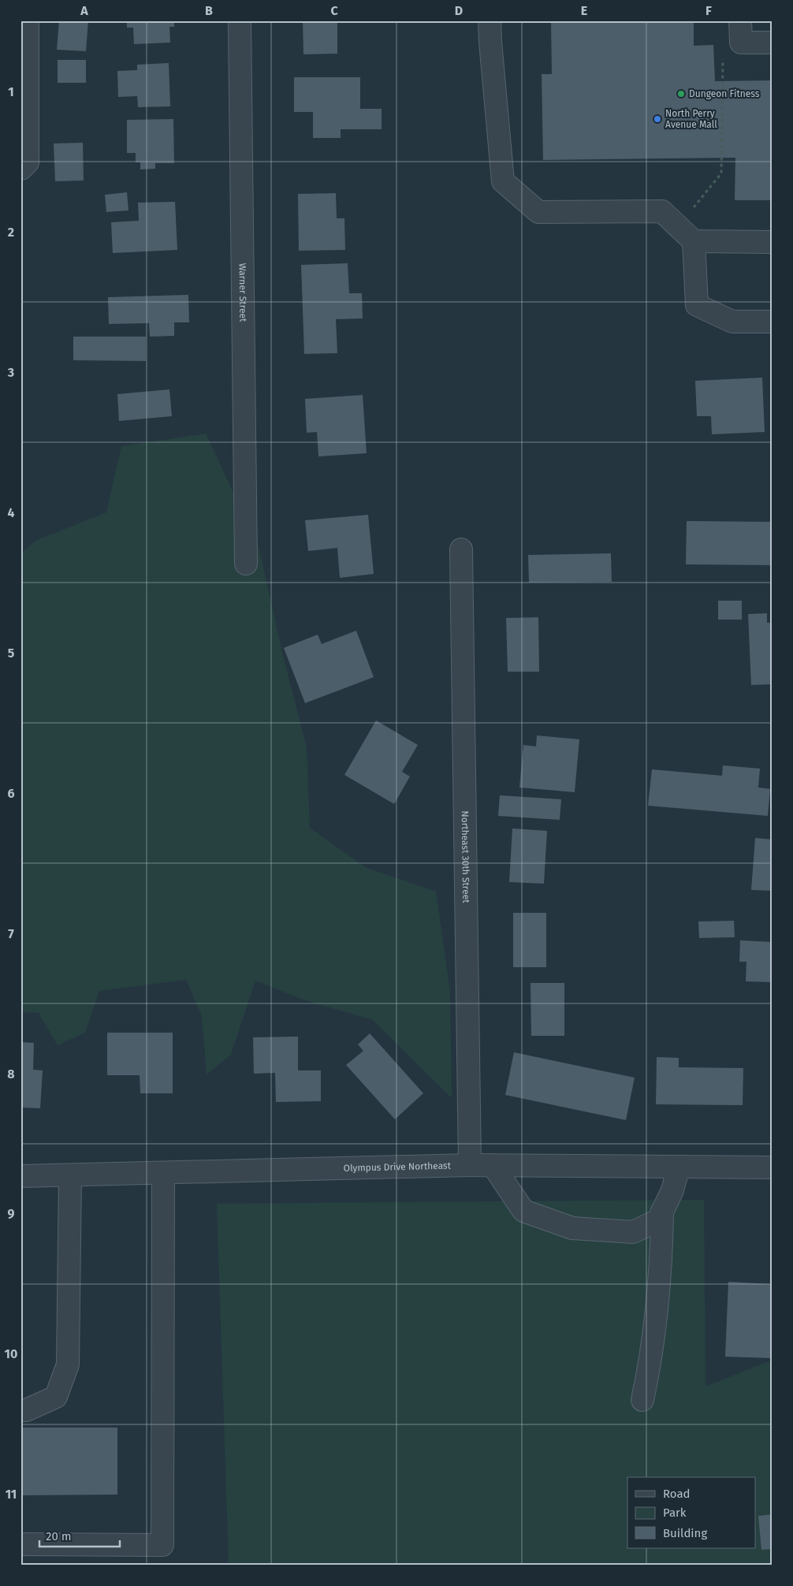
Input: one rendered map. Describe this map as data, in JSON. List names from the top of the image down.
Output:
{
  "streets": {
    "street": ["Warner Street", "Northeast 30th Street", "Olympus Drive Northeast"]
  },
  "crossings": [
    ["Northeast 30th Street", "Olympus Drive Northeast"]
  ],
  "places": ["Dungeon Fitness", "North Perry Avenue Mall"],
  "legend": ["Road", "Park", "Building"],
  "scale_bar": "20 m",
  "grid": {
    "columns": [
      "A",
      "B",
      "C",
      "D",
      "E",
      "F"
    ],
    "rows": [
      "1",
      "2",
      "3",
      "4",
      "5",
      "6",
      "7",
      "8",
      "9",
      "10",
      "11"
    ]
  }
}
